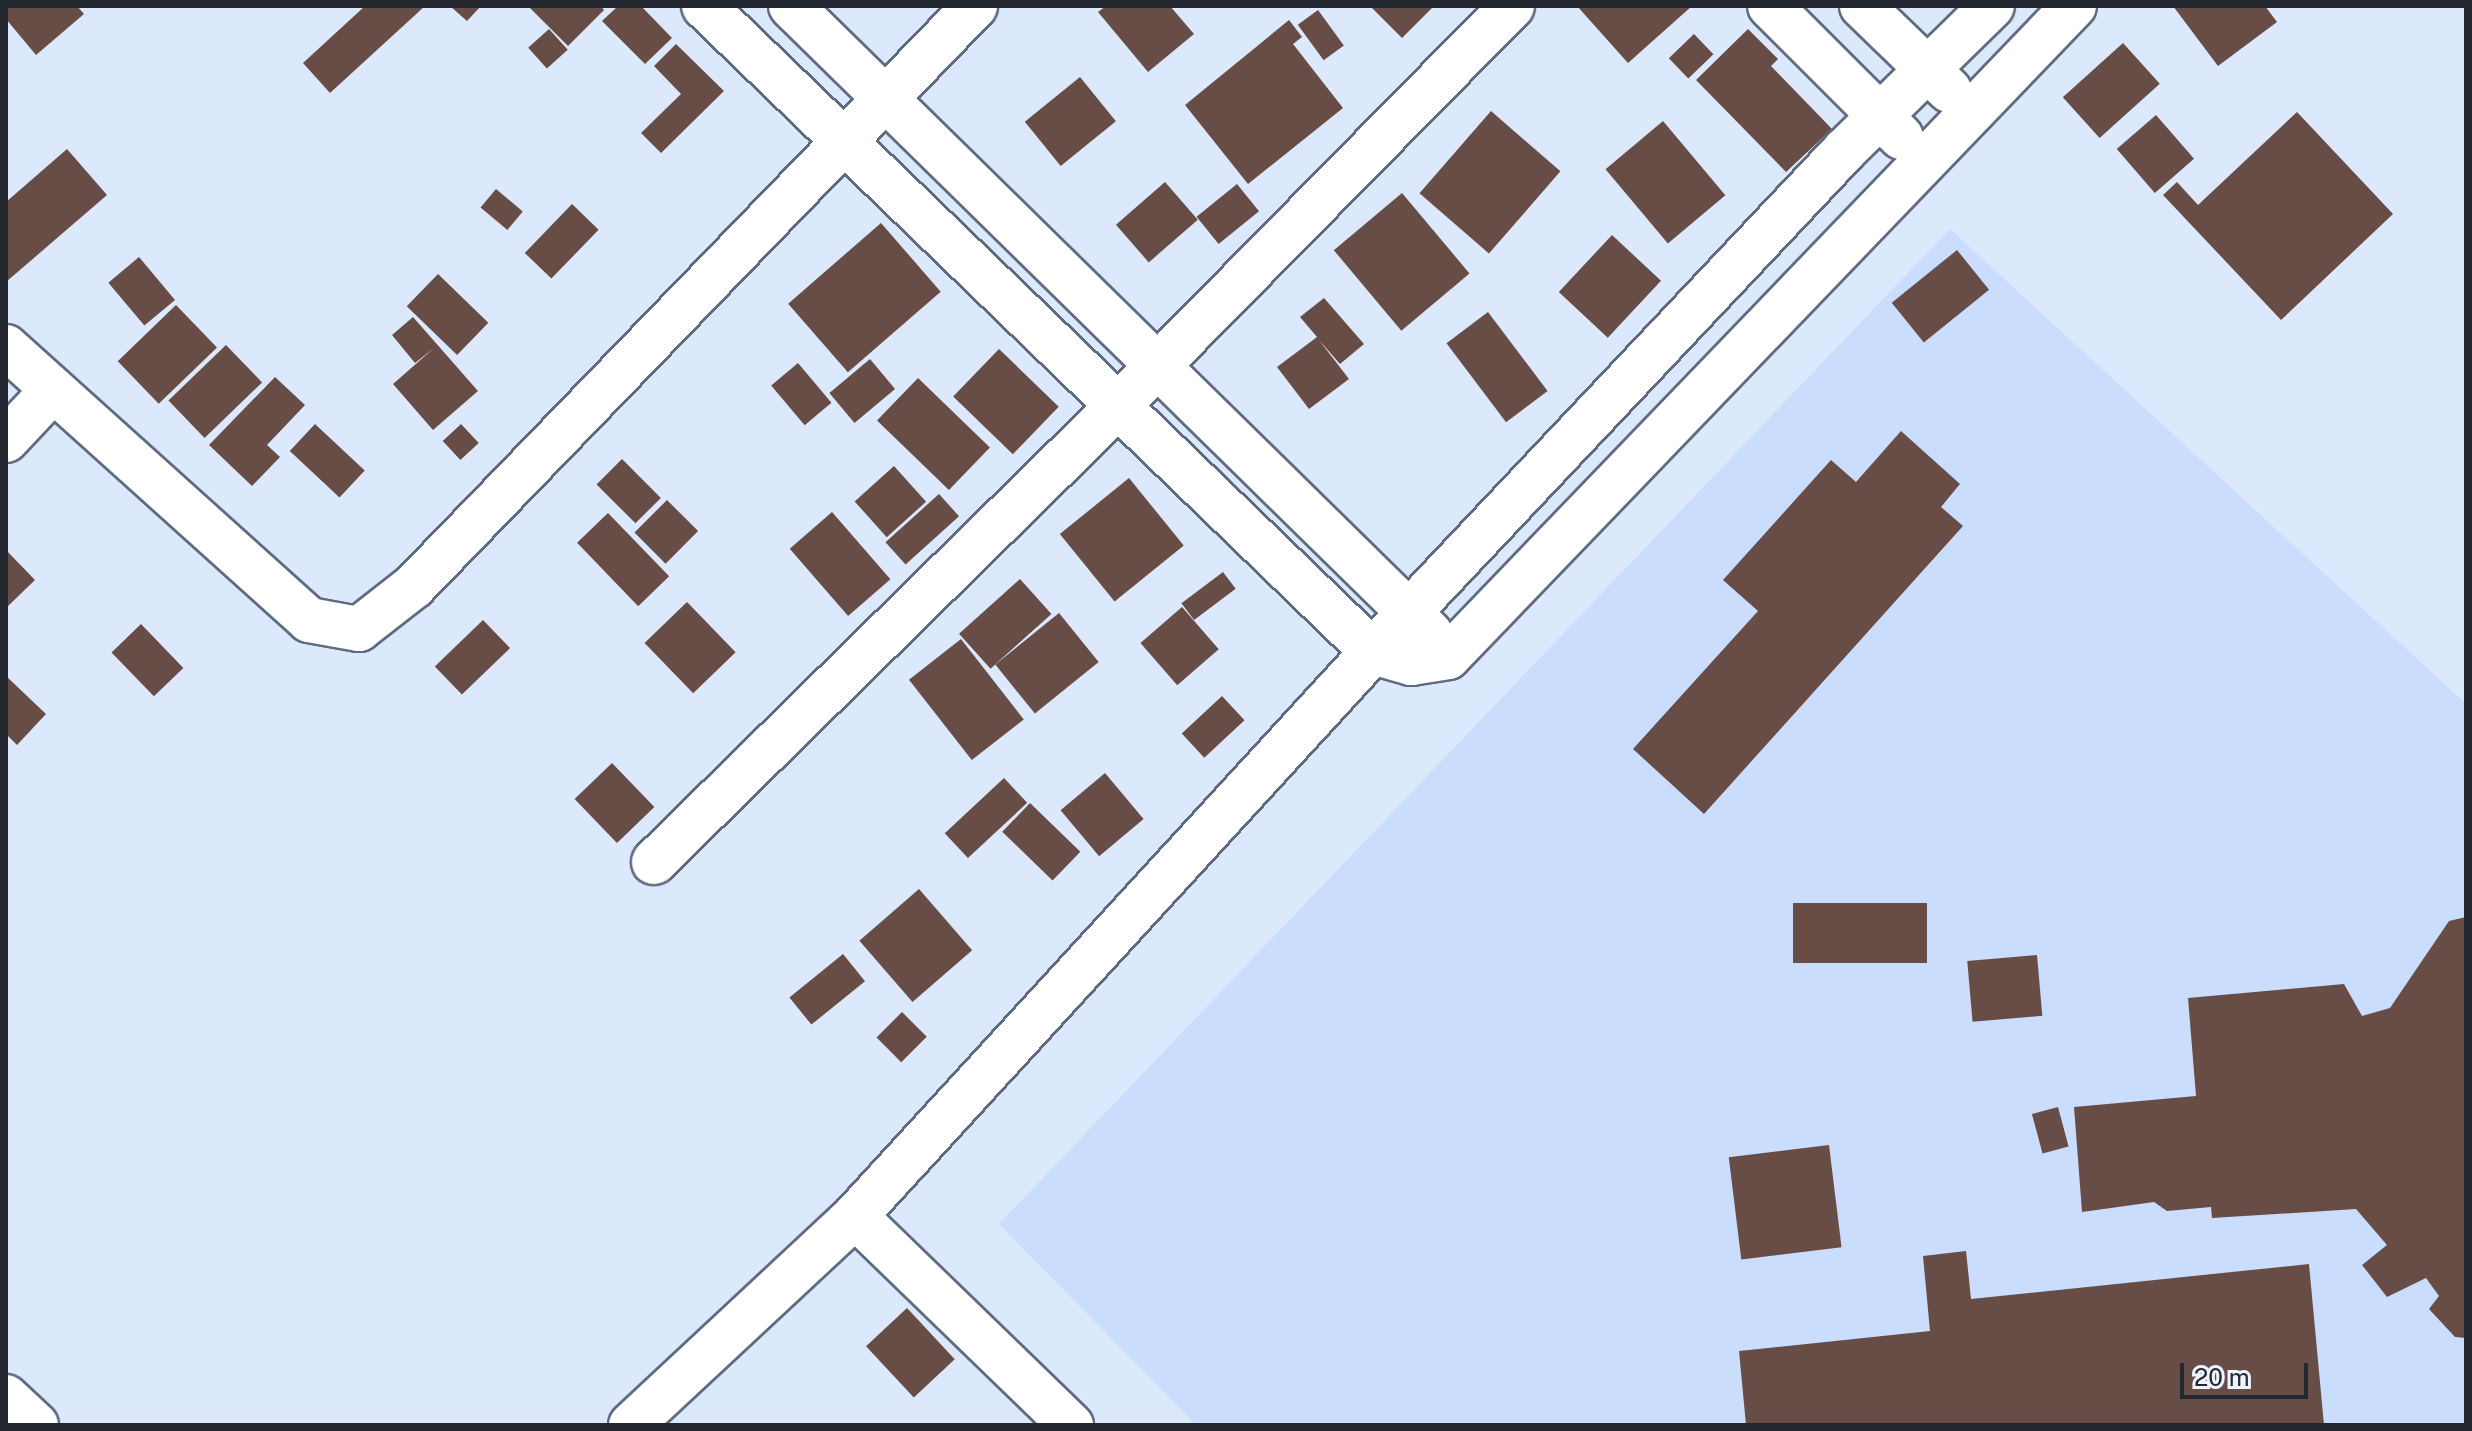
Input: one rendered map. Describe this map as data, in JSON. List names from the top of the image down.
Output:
{
  "scale_bar": "20 m"
}
